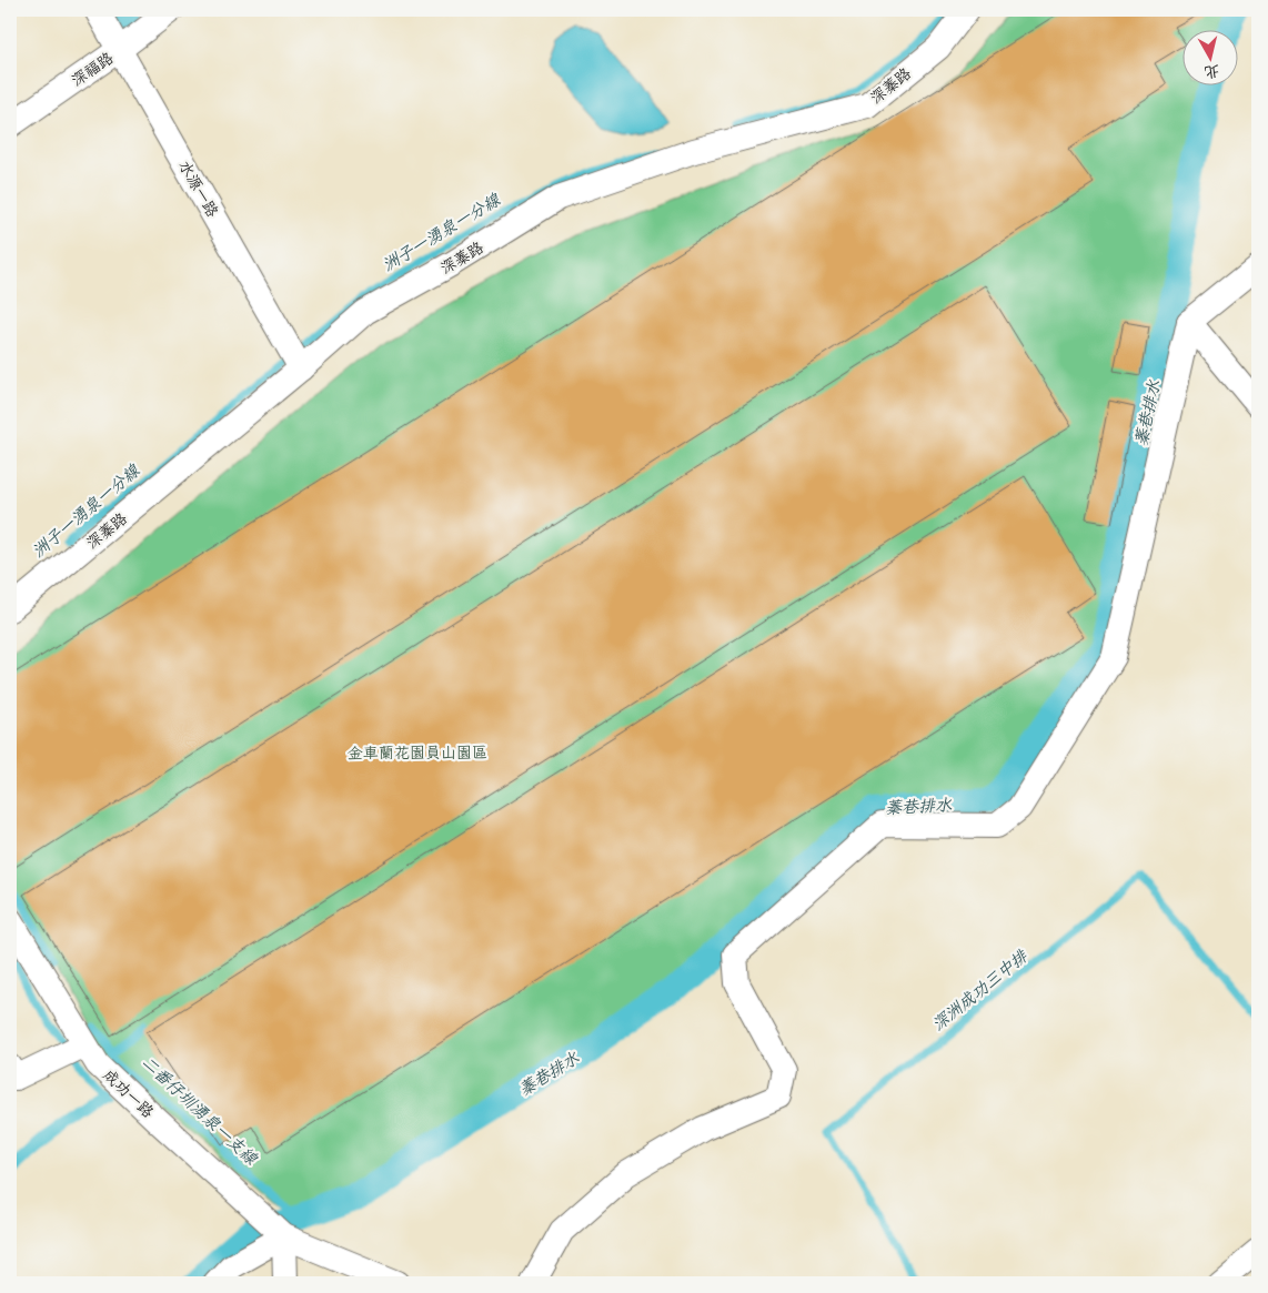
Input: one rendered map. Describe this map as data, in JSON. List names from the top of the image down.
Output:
{
  "streets": {
    "street": [
      "深福路",
      "深蓁路",
      "水源一路",
      "成功一路"
    ]
  },
  "crossings": [
    ["深福路", "水源一路"],
    ["深蓁路", "水源一路"]
  ],
  "water": [
    "洲子一湧泉一分線",
    "蓁巷排水",
    "深洲成功三中排",
    "二番仔圳湧泉一支線"
  ],
  "parks": ["金車蘭花園員山園區"],
  "north": "bottom"
}
